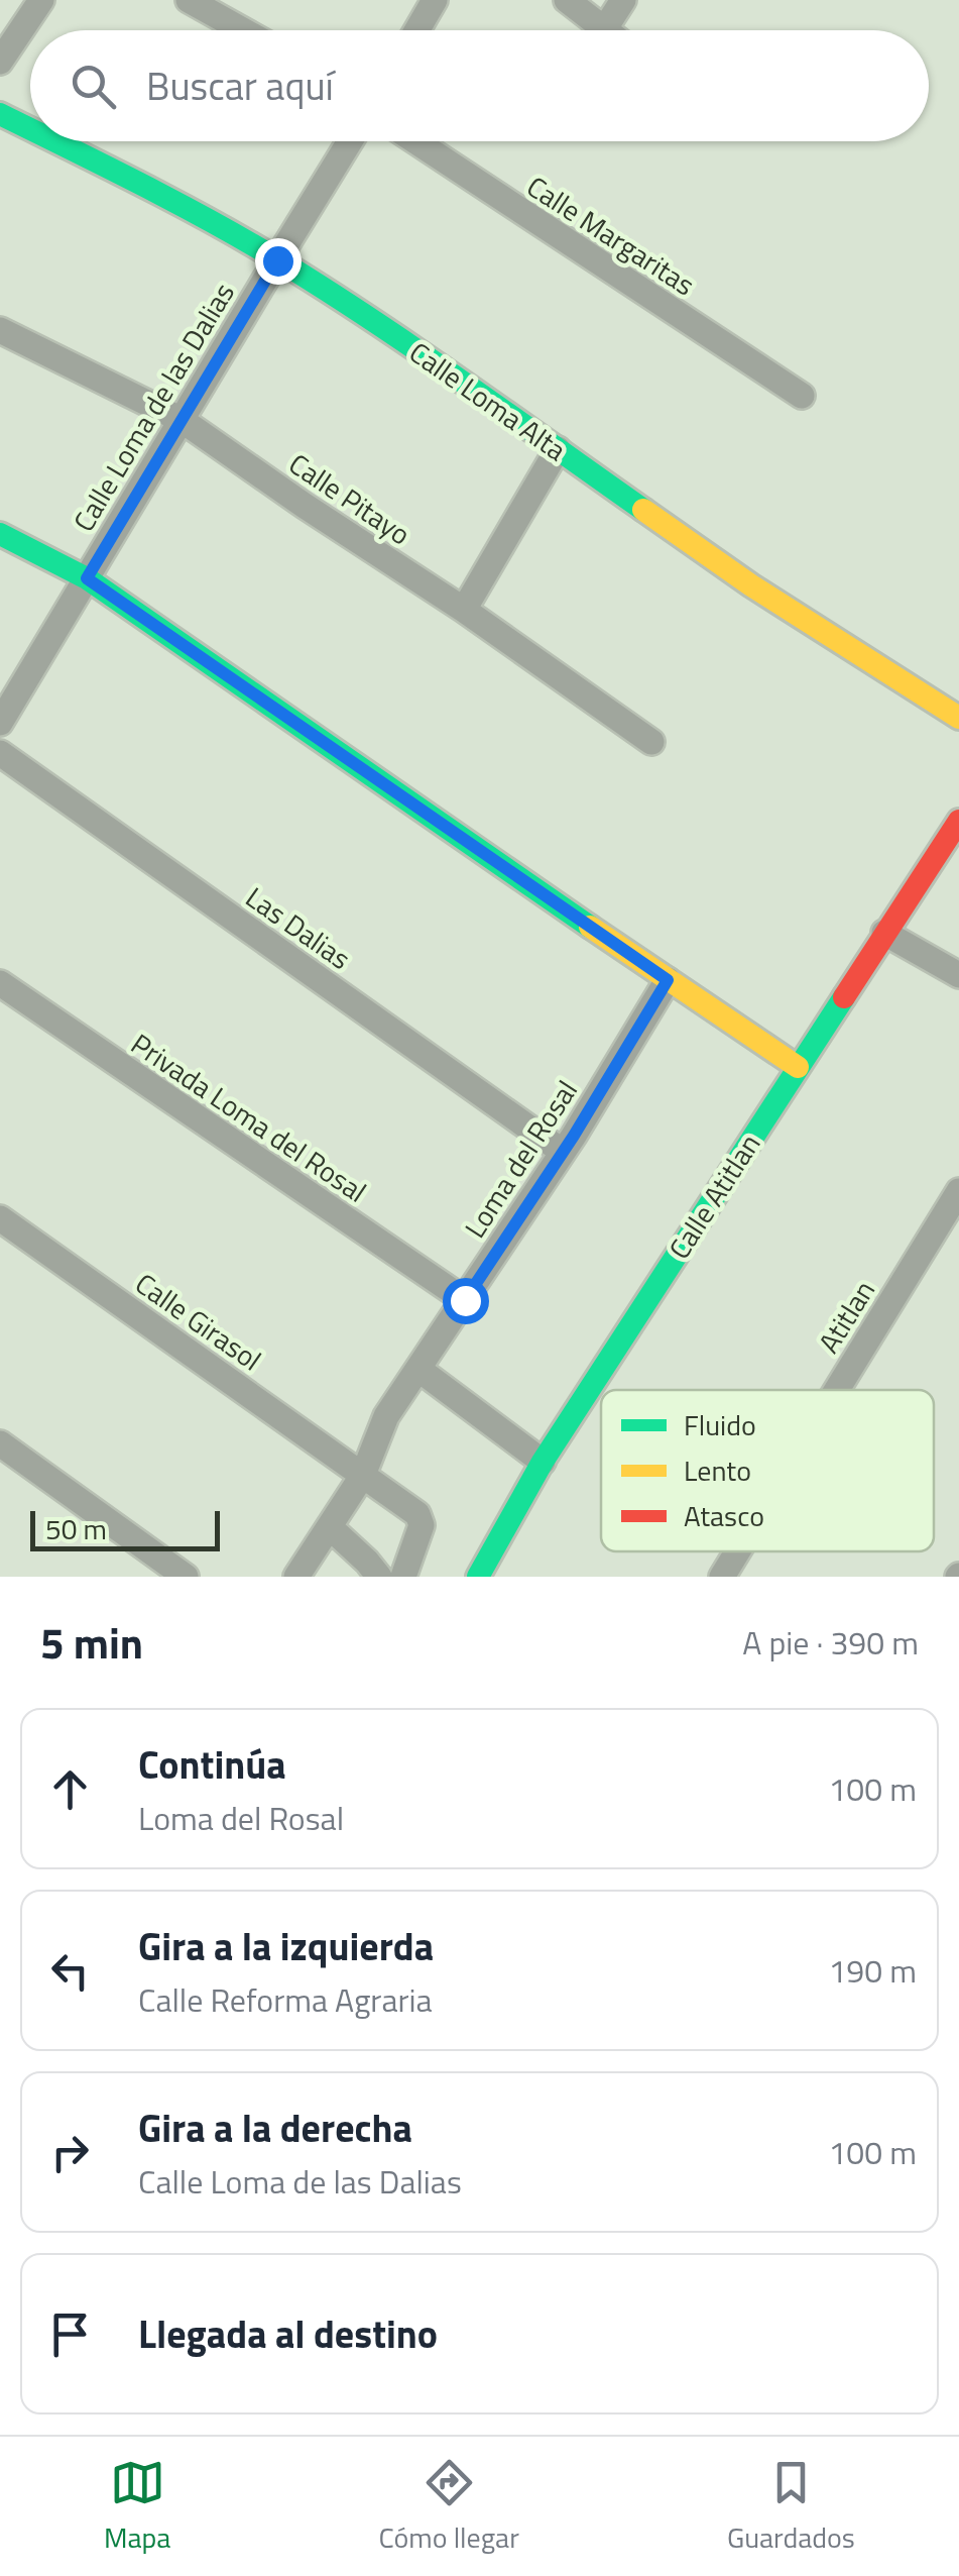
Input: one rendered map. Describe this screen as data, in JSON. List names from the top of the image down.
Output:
{
  "streets": {
    "street": [
      "Calle Margaritas",
      "Calle Loma Alta",
      "Calle Loma de las Dalias",
      "Calle Pitayo",
      "Las Dalias",
      "Privada Loma del Rosal",
      "Loma del Rosal",
      "Calle Atitlan",
      "Atitlan",
      "Calle Girasol"
    ]
  },
  "crossings": [
    ["Calle Loma Alta", "Calle Loma de las Dalias"],
    ["Calle Loma de las Dalias", "Calle Pitayo"],
    ["Las Dalias", "Loma del Rosal"],
    ["Privada Loma del Rosal", "Loma del Rosal"],
    ["Loma del Rosal", "Calle Girasol"]
  ],
  "legend": ["Fluido", "Lento", "Atasco"],
  "scale_bar": "50 m",
  "page": {
    "search": "Buscar aquí",
    "scale": "50 m",
    "heading": ["5 min", "A pie · 390 m"],
    "list": [
      ["Continúa", "Loma del Rosal", "100 m"],
      ["Gira a la izquierda", "Calle Reforma Agraria", "190 m"],
      ["Gira a la derecha", "Calle Loma de las Dalias", "100 m"],
      "Llegada al destino"
    ],
    "nav": ["Mapa", "Cómo llegar", "Guardados"]
  }
}
